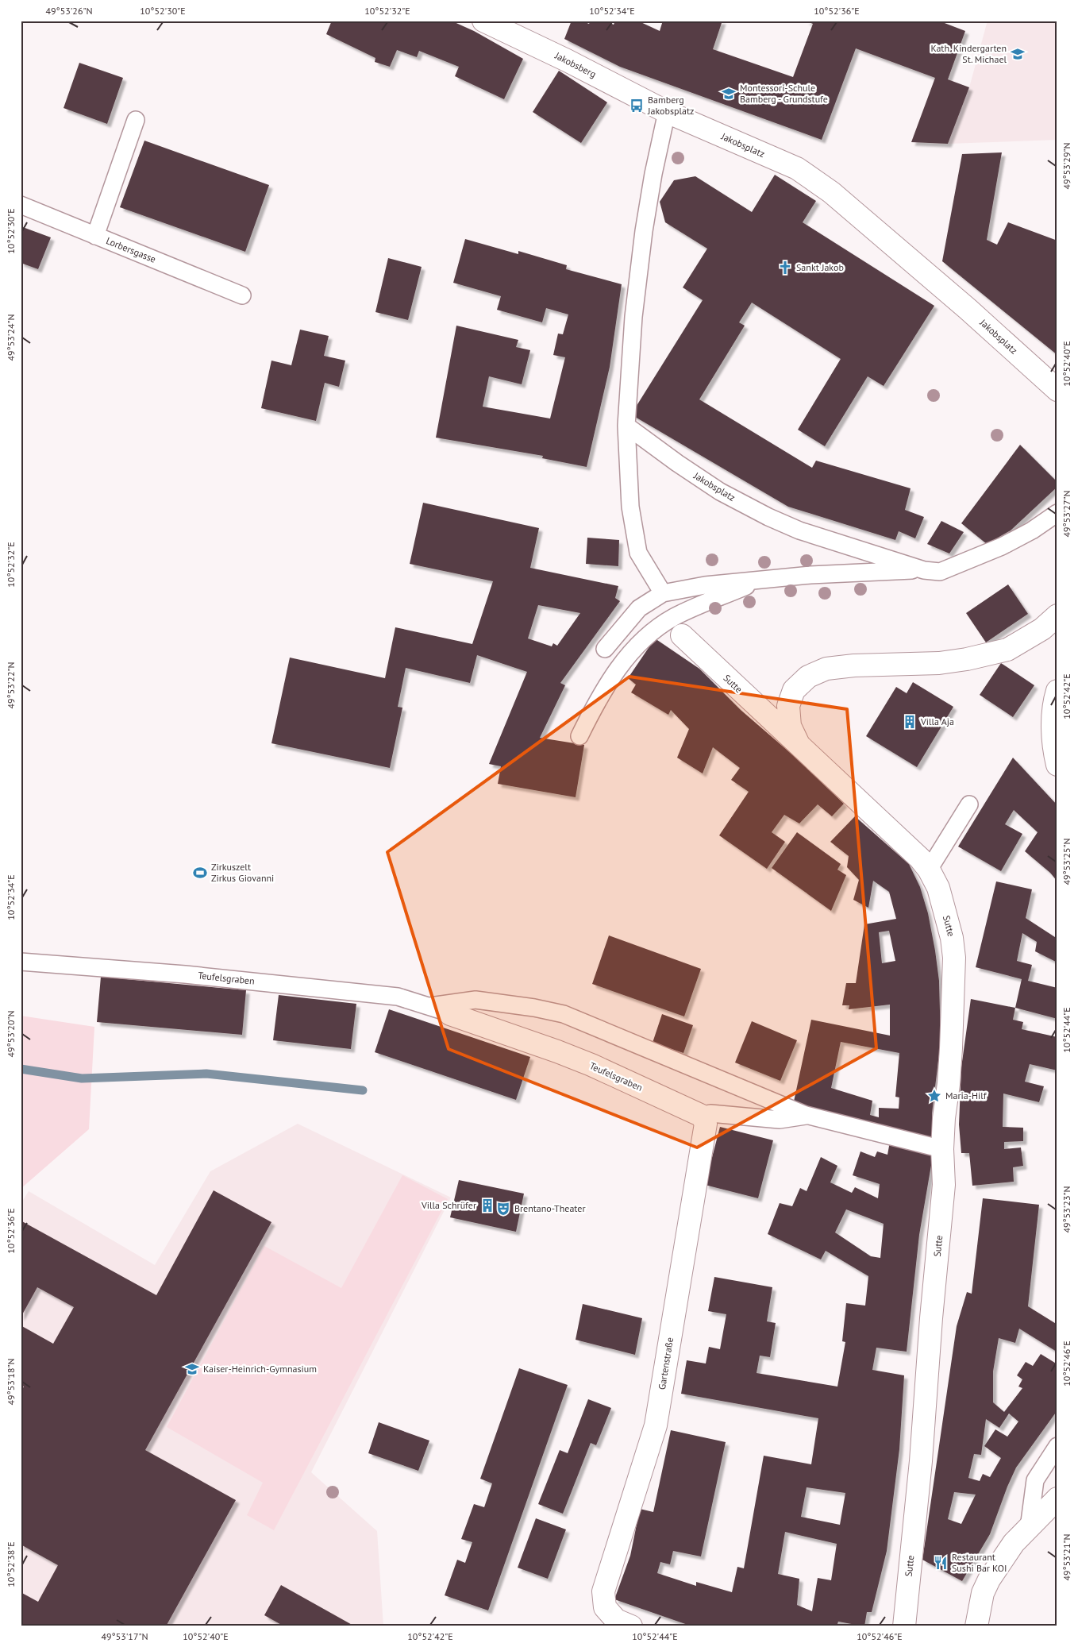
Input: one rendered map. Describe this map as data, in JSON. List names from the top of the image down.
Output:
{
  "streets": {
    "street": [
      "Jakobsberg",
      "Jakobsplatz",
      "Sutte",
      "Teufelsgraben",
      "Gartenstraße"
    ],
    "lane": ["Lorbersgasse"]
  },
  "crossings": [
    ["Jakobsberg", "Jakobsplatz"],
    ["Sutte", "Teufelsgraben"],
    ["Teufelsgraben", "Gartenstraße"]
  ],
  "places": {
    "school or university": ["Kath. Kindergarten St. Michael", "Montessori-Schule Bamberg - Grundstufe", "Kaiser-Heinrich-Gymnasium"],
    "bus stop": ["Bamberg Jakobsplatz"],
    "church": ["Sankt Jakob"],
    "building": ["Villa Aja", "Villa Schrüfer"],
    "sports": ["Zirkuszelt Zirkus Giovanni"],
    "place": ["Maria-Hilf"],
    "theatre": ["Brentano-Theater"],
    "restaurant": ["Restaurant Sushi Bar KOI"]
  },
  "coordinates": [
    "49°53'26\"N",
    "10°52'30\"E",
    "10°52'32\"E",
    "10°52'34\"E",
    "10°52'36\"E",
    "49°53'29\"N",
    "49°53'24\"N",
    "10°52'40\"E",
    "49°53'27\"N",
    "49°53'22\"N",
    "10°52'42\"E",
    "49°53'25\"N",
    "10°52'44\"E",
    "49°53'20\"N",
    "49°53'23\"N",
    "10°52'46\"E",
    "49°53'18\"N",
    "49°53'21\"N",
    "10°52'38\"E",
    "49°53'17\"N"
  ]
}
